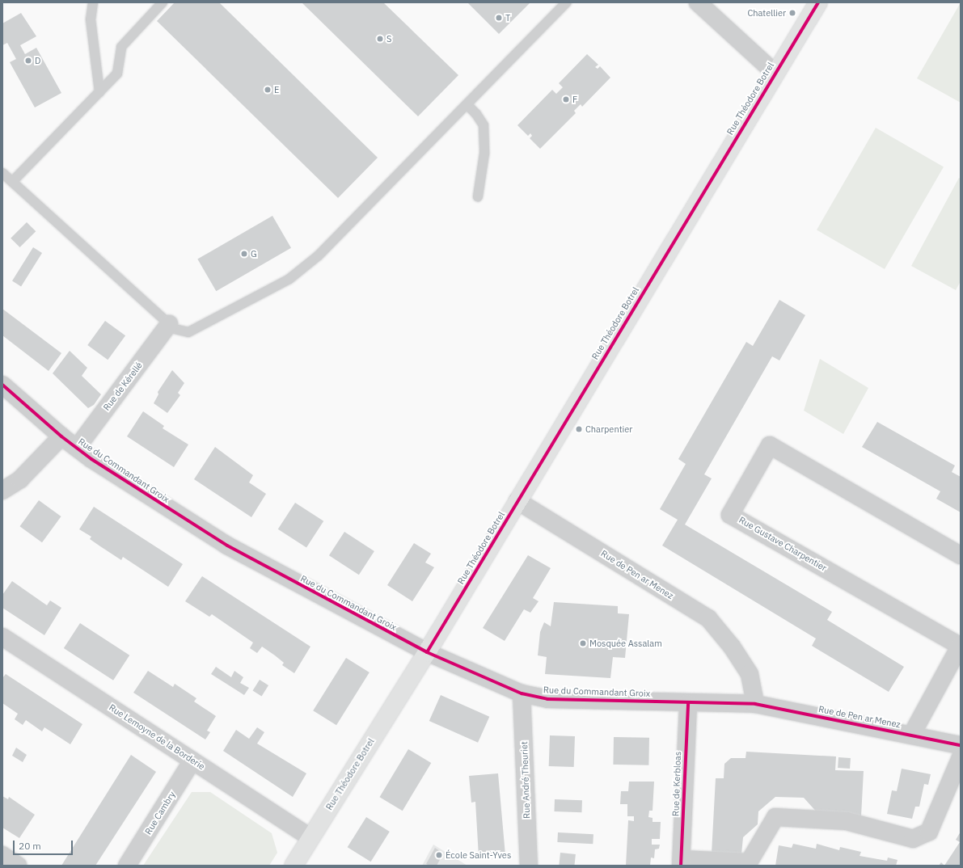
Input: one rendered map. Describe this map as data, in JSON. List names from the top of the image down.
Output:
{
  "streets": {
    "street": [
      "Rue Théodore Botrel",
      "Rue de Kérellé",
      "Rue du Commandant Groix",
      "Rue Gustave Charpentier",
      "Rue de Pen ar Menez",
      "Rue Lemoyne de la Borderie",
      "Rue André Theuriet",
      "Rue de Kerbloas",
      "Rue Cambry"
    ]
  },
  "crossings": [
    ["Rue Théodore Botrel", "Rue du Commandant Groix"],
    ["Rue Théodore Botrel", "Rue de Pen ar Menez"],
    ["Rue Théodore Botrel", "Rue Lemoyne de la Borderie"],
    ["Rue de Kérellé", "Rue du Commandant Groix"],
    ["Rue du Commandant Groix", "Rue de Pen ar Menez"],
    ["Rue du Commandant Groix", "Rue André Theuriet"],
    ["Rue du Commandant Groix", "Rue de Kerbloas"],
    ["Rue Gustave Charpentier", "Rue de Pen ar Menez"],
    ["Rue Lemoyne de la Borderie", "Rue Cambry"]
  ],
  "places": [
    "Chatellier",
    "T",
    "S",
    "D",
    "E",
    "F",
    "G",
    "Charpentier",
    "Mosquée Assalam",
    "École Saint-Yves"
  ],
  "scale_bar": "20 m"
}
